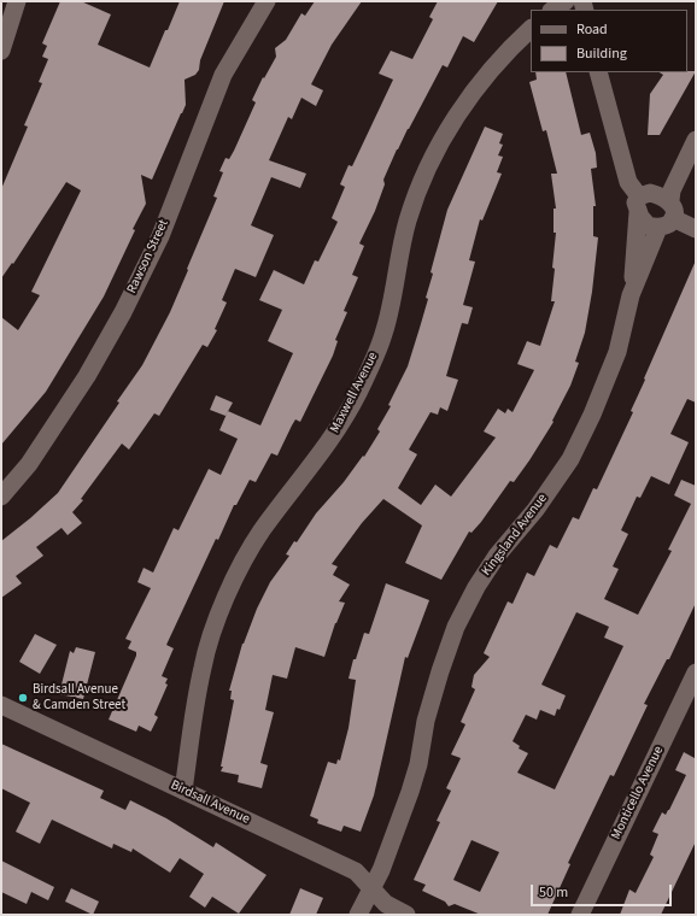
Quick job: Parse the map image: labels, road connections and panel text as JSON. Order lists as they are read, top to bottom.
{
  "streets": {
    "street": [
      "Rawson Street",
      "Maxwell Avenue",
      "Kingsland Avenue",
      "Monticello Avenue",
      "Birdsall Avenue"
    ]
  },
  "crossings": [
    ["Maxwell Avenue", "Birdsall Avenue"],
    ["Kingsland Avenue", "Birdsall Avenue"]
  ],
  "places": ["Birdsall Avenue & Camden Street"],
  "legend": ["Road", "Building"],
  "scale_bar": "50 m"
}
